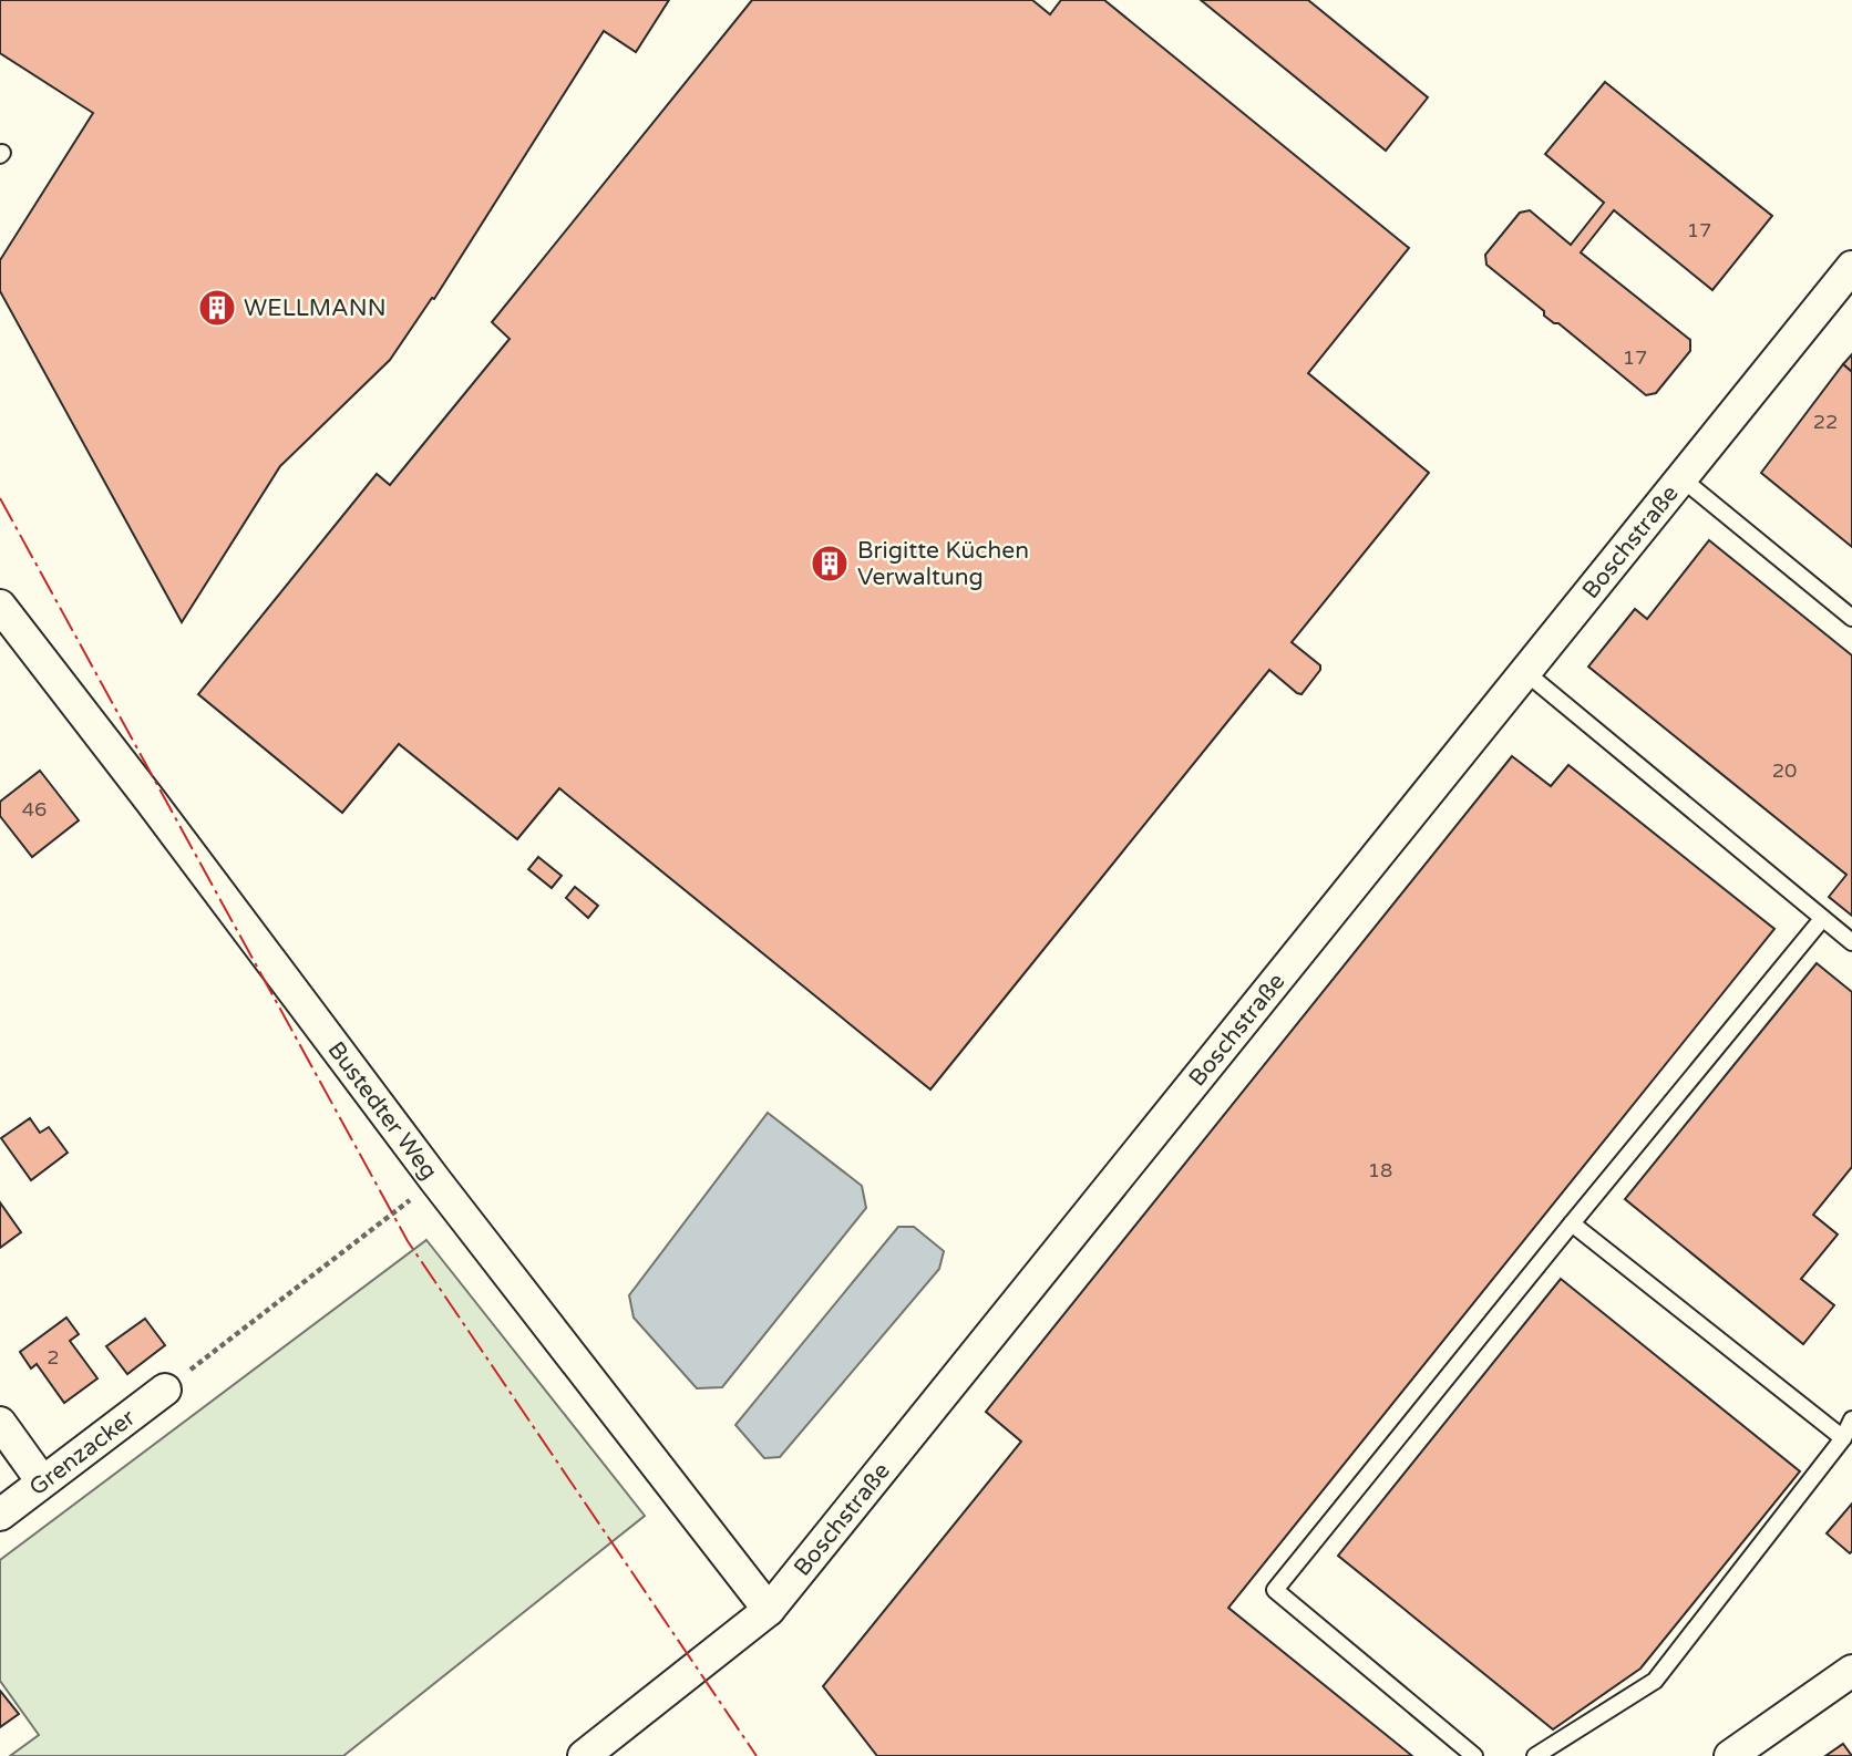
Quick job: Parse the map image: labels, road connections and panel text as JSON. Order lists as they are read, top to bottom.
{
  "streets": {
    "street": ["Boschstraße", "Bustedter Weg", "Grenzacker"]
  },
  "crossings": [
    ["Boschstraße", "Bustedter Weg"]
  ],
  "places": {
    "building": ["WELLMANN", "Brigitte Küchen Verwaltung"]
  },
  "house_numbers": [
    "17",
    "17",
    "22",
    "20",
    "46",
    "18",
    "2"
  ]
}
